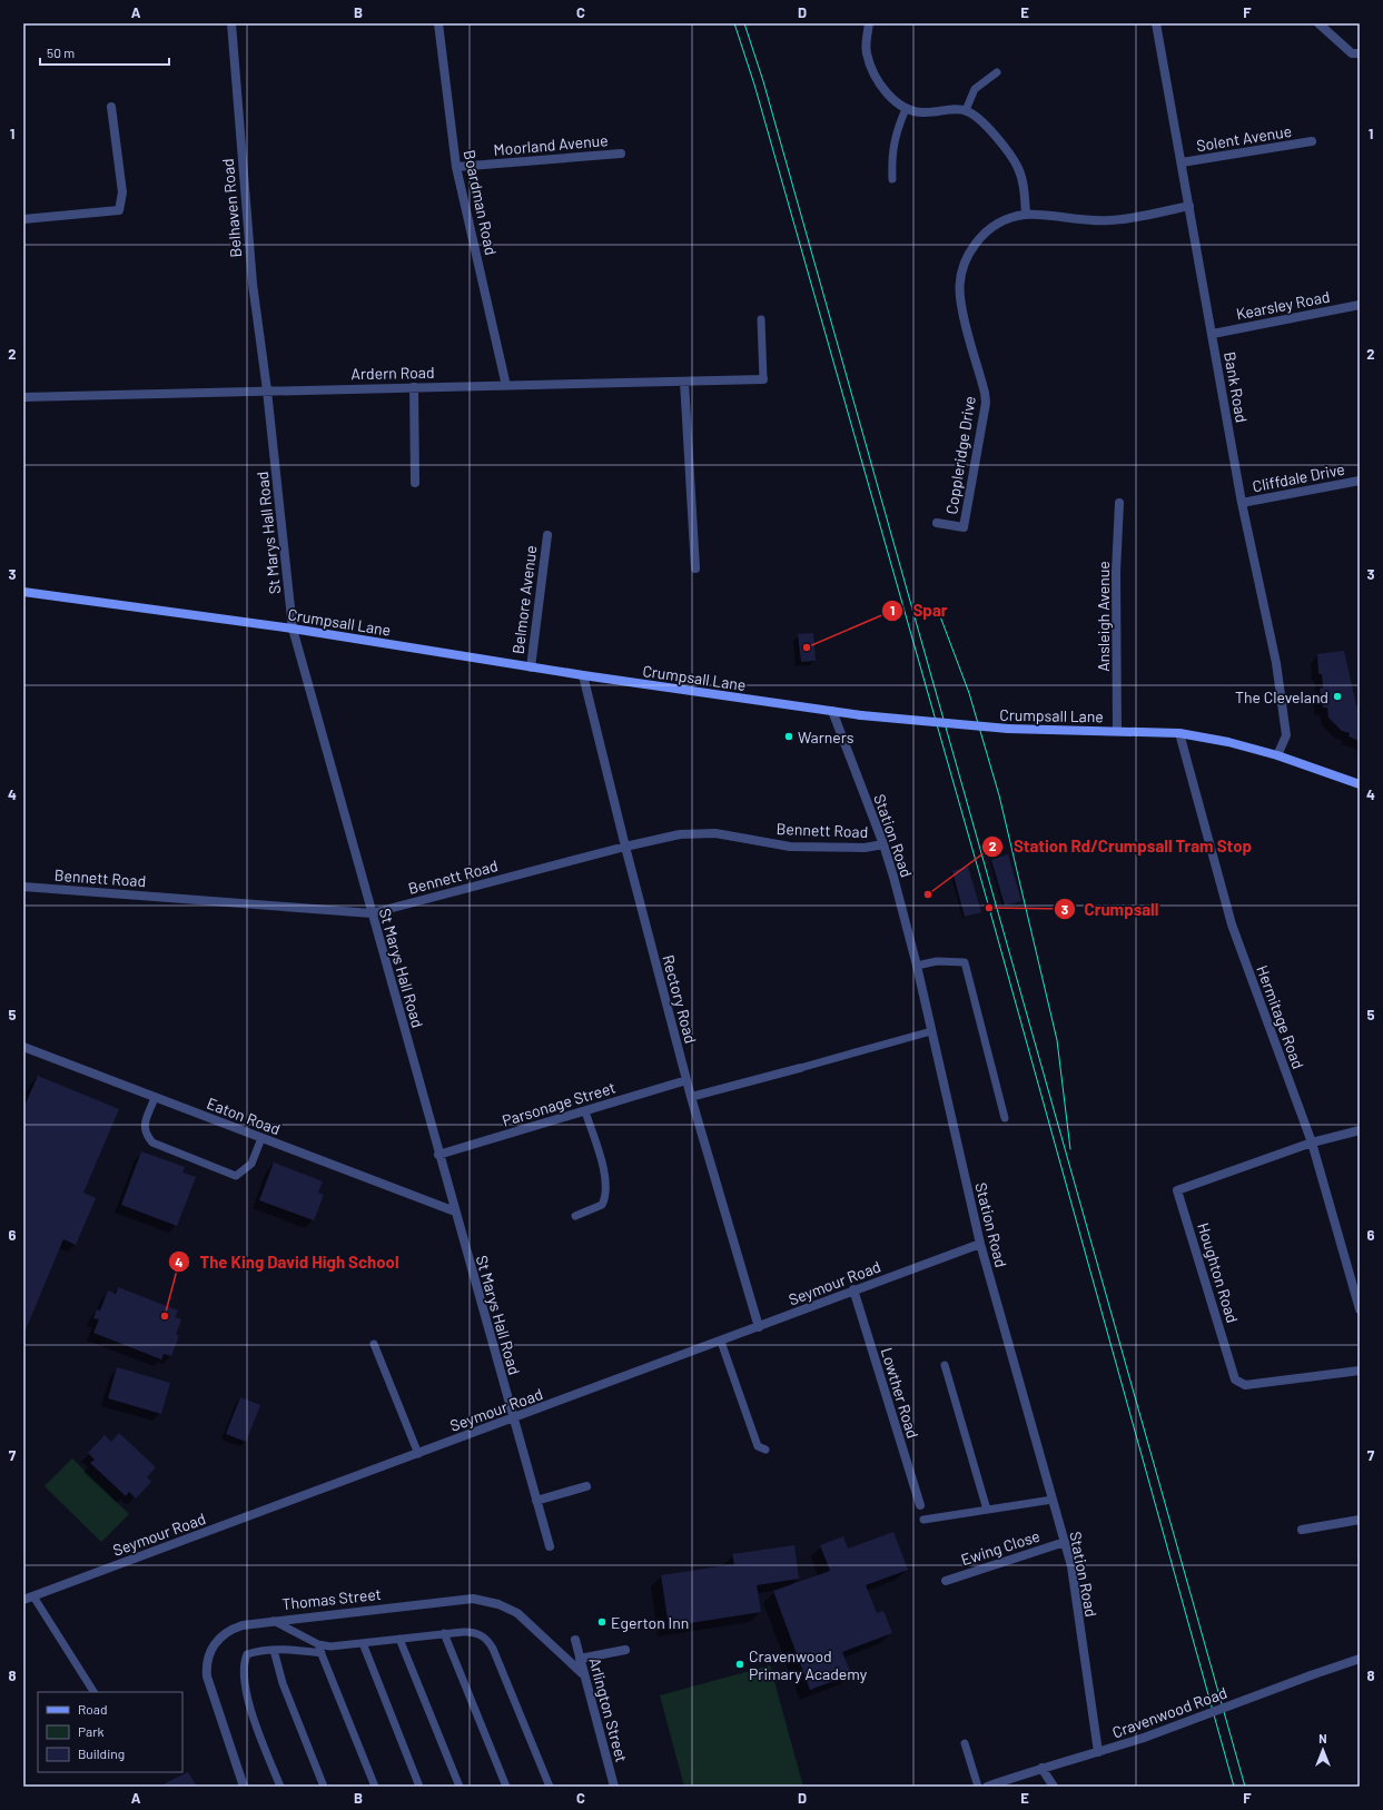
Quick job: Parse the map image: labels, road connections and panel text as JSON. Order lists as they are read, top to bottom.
{
  "streets": {
    "street": [
      "Solent Avenue",
      "Moorland Avenue",
      "Boardman Road",
      "Belhaven Road",
      "Kearsley Road",
      "Ardern Road",
      "Bank Road",
      "Coppleridge Drive",
      "Cliffdale Drive",
      "St Marys Hall Road",
      "Belmore Avenue",
      "Ansleigh Avenue",
      "Crumpsall Lane",
      "Bennett Road",
      "Station Road",
      "Rectory Road",
      "Hermitage Road",
      "Parsonage Street",
      "Eaton Road",
      "Houghton Road",
      "Seymour Road",
      "Lowther Road",
      "Ewing Close",
      "Thomas Street",
      "Arlington Street",
      "Cravenwood Road"
    ]
  },
  "crossings": [
    ["Solent Avenue", "Bank Road"],
    ["Moorland Avenue", "Boardman Road"],
    ["Boardman Road", "Ardern Road"],
    ["Belhaven Road", "Ardern Road"],
    ["Belhaven Road", "St Marys Hall Road"],
    ["Kearsley Road", "Bank Road"],
    ["Ardern Road", "St Marys Hall Road"],
    ["Bank Road", "Coppleridge Drive"],
    ["Bank Road", "Cliffdale Drive"],
    ["Bank Road", "Crumpsall Lane"],
    ["St Marys Hall Road", "Crumpsall Lane"],
    ["St Marys Hall Road", "Bennett Road"],
    ["St Marys Hall Road", "Parsonage Street"],
    ["St Marys Hall Road", "Eaton Road"],
    ["St Marys Hall Road", "Seymour Road"],
    ["Belmore Avenue", "Crumpsall Lane"],
    ["Ansleigh Avenue", "Crumpsall Lane"],
    ["Crumpsall Lane", "Station Road"],
    ["Crumpsall Lane", "Rectory Road"],
    ["Crumpsall Lane", "Hermitage Road"],
    ["Bennett Road", "Station Road"],
    ["Bennett Road", "Rectory Road"],
    ["Station Road", "Seymour Road"],
    ["Station Road", "Ewing Close"],
    ["Station Road", "Cravenwood Road"],
    ["Rectory Road", "Parsonage Street"],
    ["Rectory Road", "Seymour Road"],
    ["Hermitage Road", "Houghton Road"],
    ["Seymour Road", "Lowther Road"],
    ["Thomas Street", "Arlington Street"]
  ],
  "places": [
    "Spar",
    "The Cleveland",
    "Warners",
    "Station Rd/Crumpsall Tram Stop",
    "Crumpsall",
    "The King David High School",
    "Egerton Inn",
    "Cravenwood Primary Academy"
  ],
  "legend": ["Road", "Park", "Building"],
  "scale_bar": "50 m",
  "north": "top",
  "grid": {
    "columns": [
      "A",
      "B",
      "C",
      "D",
      "E",
      "F"
    ],
    "rows": [
      "1",
      "2",
      "3",
      "4",
      "5",
      "6",
      "7",
      "8"
    ]
  }
}
